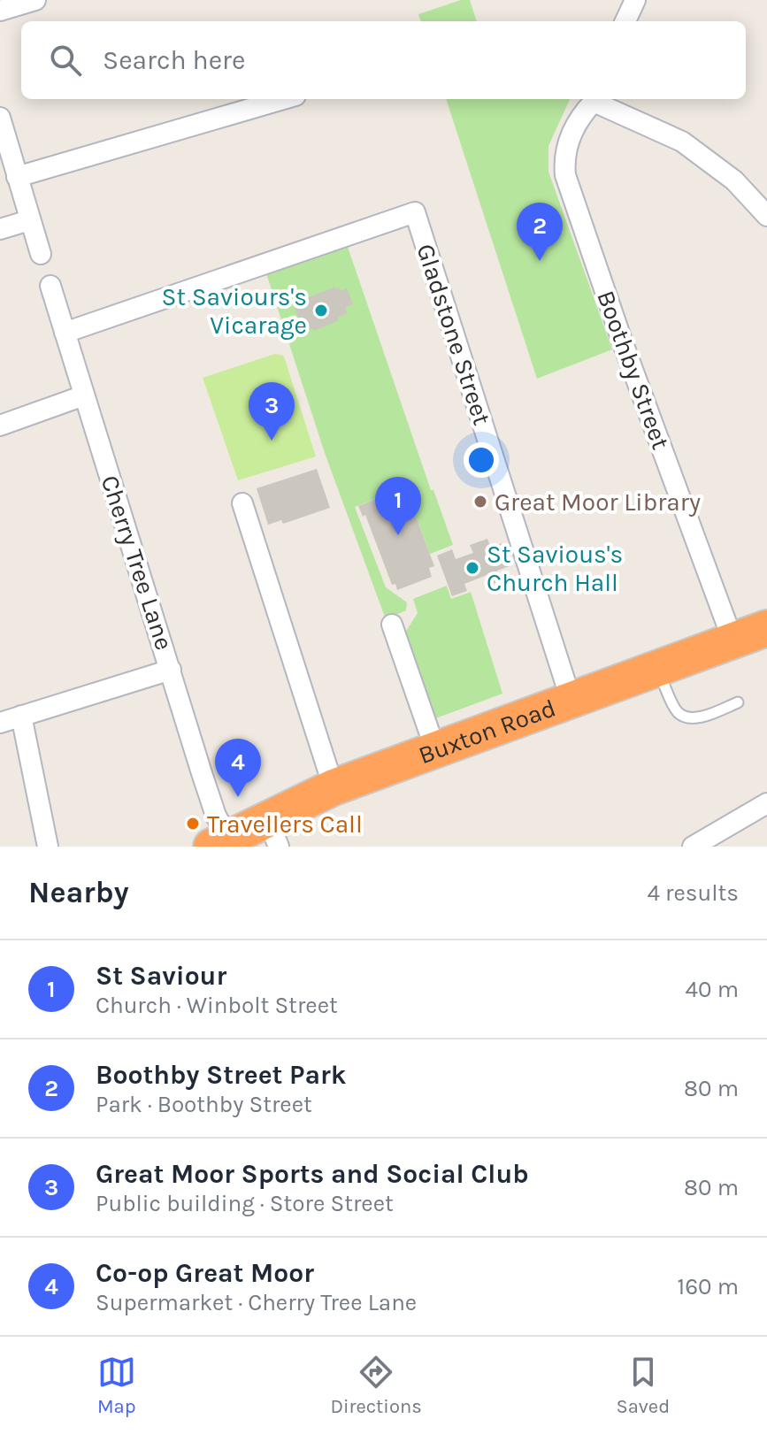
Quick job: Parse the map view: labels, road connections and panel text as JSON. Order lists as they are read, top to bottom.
{
  "streets": {
    "highway": ["Buxton Road"],
    "street": ["Gladstone Street", "Boothby Street", "Cherry Tree Lane"]
  },
  "crossings": [
    ["Gladstone Street", "Cherry Tree Lane"],
    ["Gladstone Street", "Buxton Road"],
    ["Boothby Street", "Buxton Road"],
    ["Cherry Tree Lane", "Buxton Road"]
  ],
  "places": [
    "St Saviours's Vicarage",
    "Great Moor Library",
    "St Savious's Church Hall",
    "Travellers Call"
  ],
  "page": {
    "search": "Search here",
    "pins": [
      "2",
      "3",
      "1",
      "4"
    ],
    "heading": ["Nearby", "4 results"],
    "list": [
      {
        "mark": "1",
        "name": "St Saviour",
        "note": "Church · Winbolt Street",
        "value": "40 m"
      },
      {
        "mark": "2",
        "name": "Boothby Street Park",
        "note": "Park · Boothby Street",
        "value": "80 m"
      },
      {
        "mark": "3",
        "name": "Great Moor Sports and Social Club",
        "note": "Public building · Store Street",
        "value": "80 m"
      },
      {
        "mark": "4",
        "name": "Co-op Great Moor",
        "note": "Supermarket · Cherry Tree Lane",
        "value": "160 m"
      }
    ],
    "nav": ["Map", "Directions", "Saved"]
  }
}
